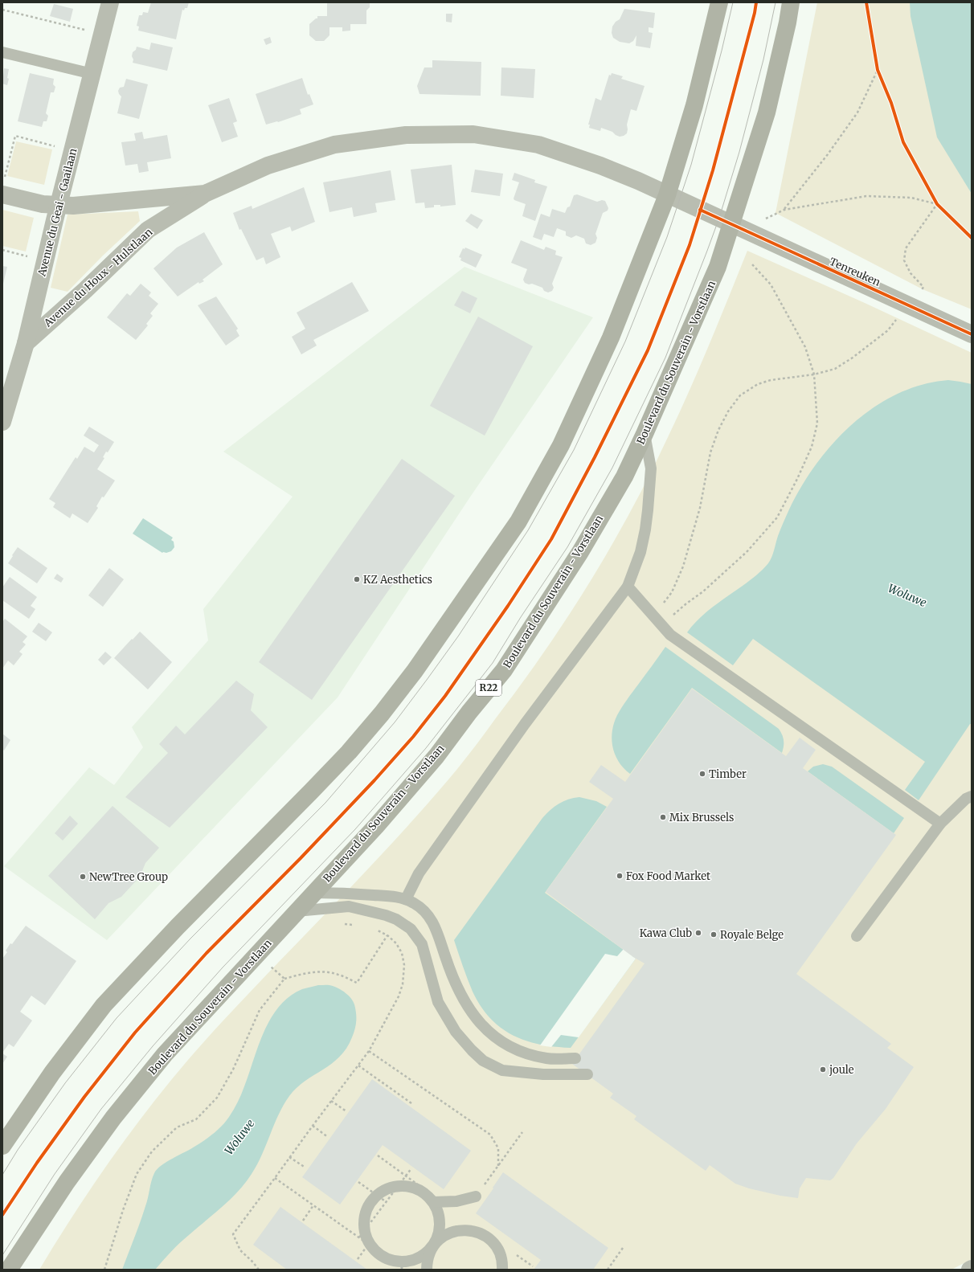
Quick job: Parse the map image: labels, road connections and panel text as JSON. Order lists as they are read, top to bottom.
{
  "streets": {
    "main road": ["Boulevard du Souverain - Vorstlaan", "R22"],
    "street": ["Avenue du Geai - Gaailaan", "Tenreuken", "Avenue du Houx - Hulstlaan"]
  },
  "crossings": [
    ["Avenue du Geai - Gaailaan", "Avenue du Houx - Hulstlaan"],
    ["Tenreuken", "Avenue du Houx - Hulstlaan"],
    ["Tenreuken", "Boulevard du Souverain - Vorstlaan"]
  ],
  "water": ["Woluwe"],
  "places": [
    "KZ Aesthetics",
    "Timber",
    "Mix Brussels",
    "Fox Food Market",
    "NewTree Group",
    "Kawa Club",
    "Royale Belge",
    "joule"
  ]
}
